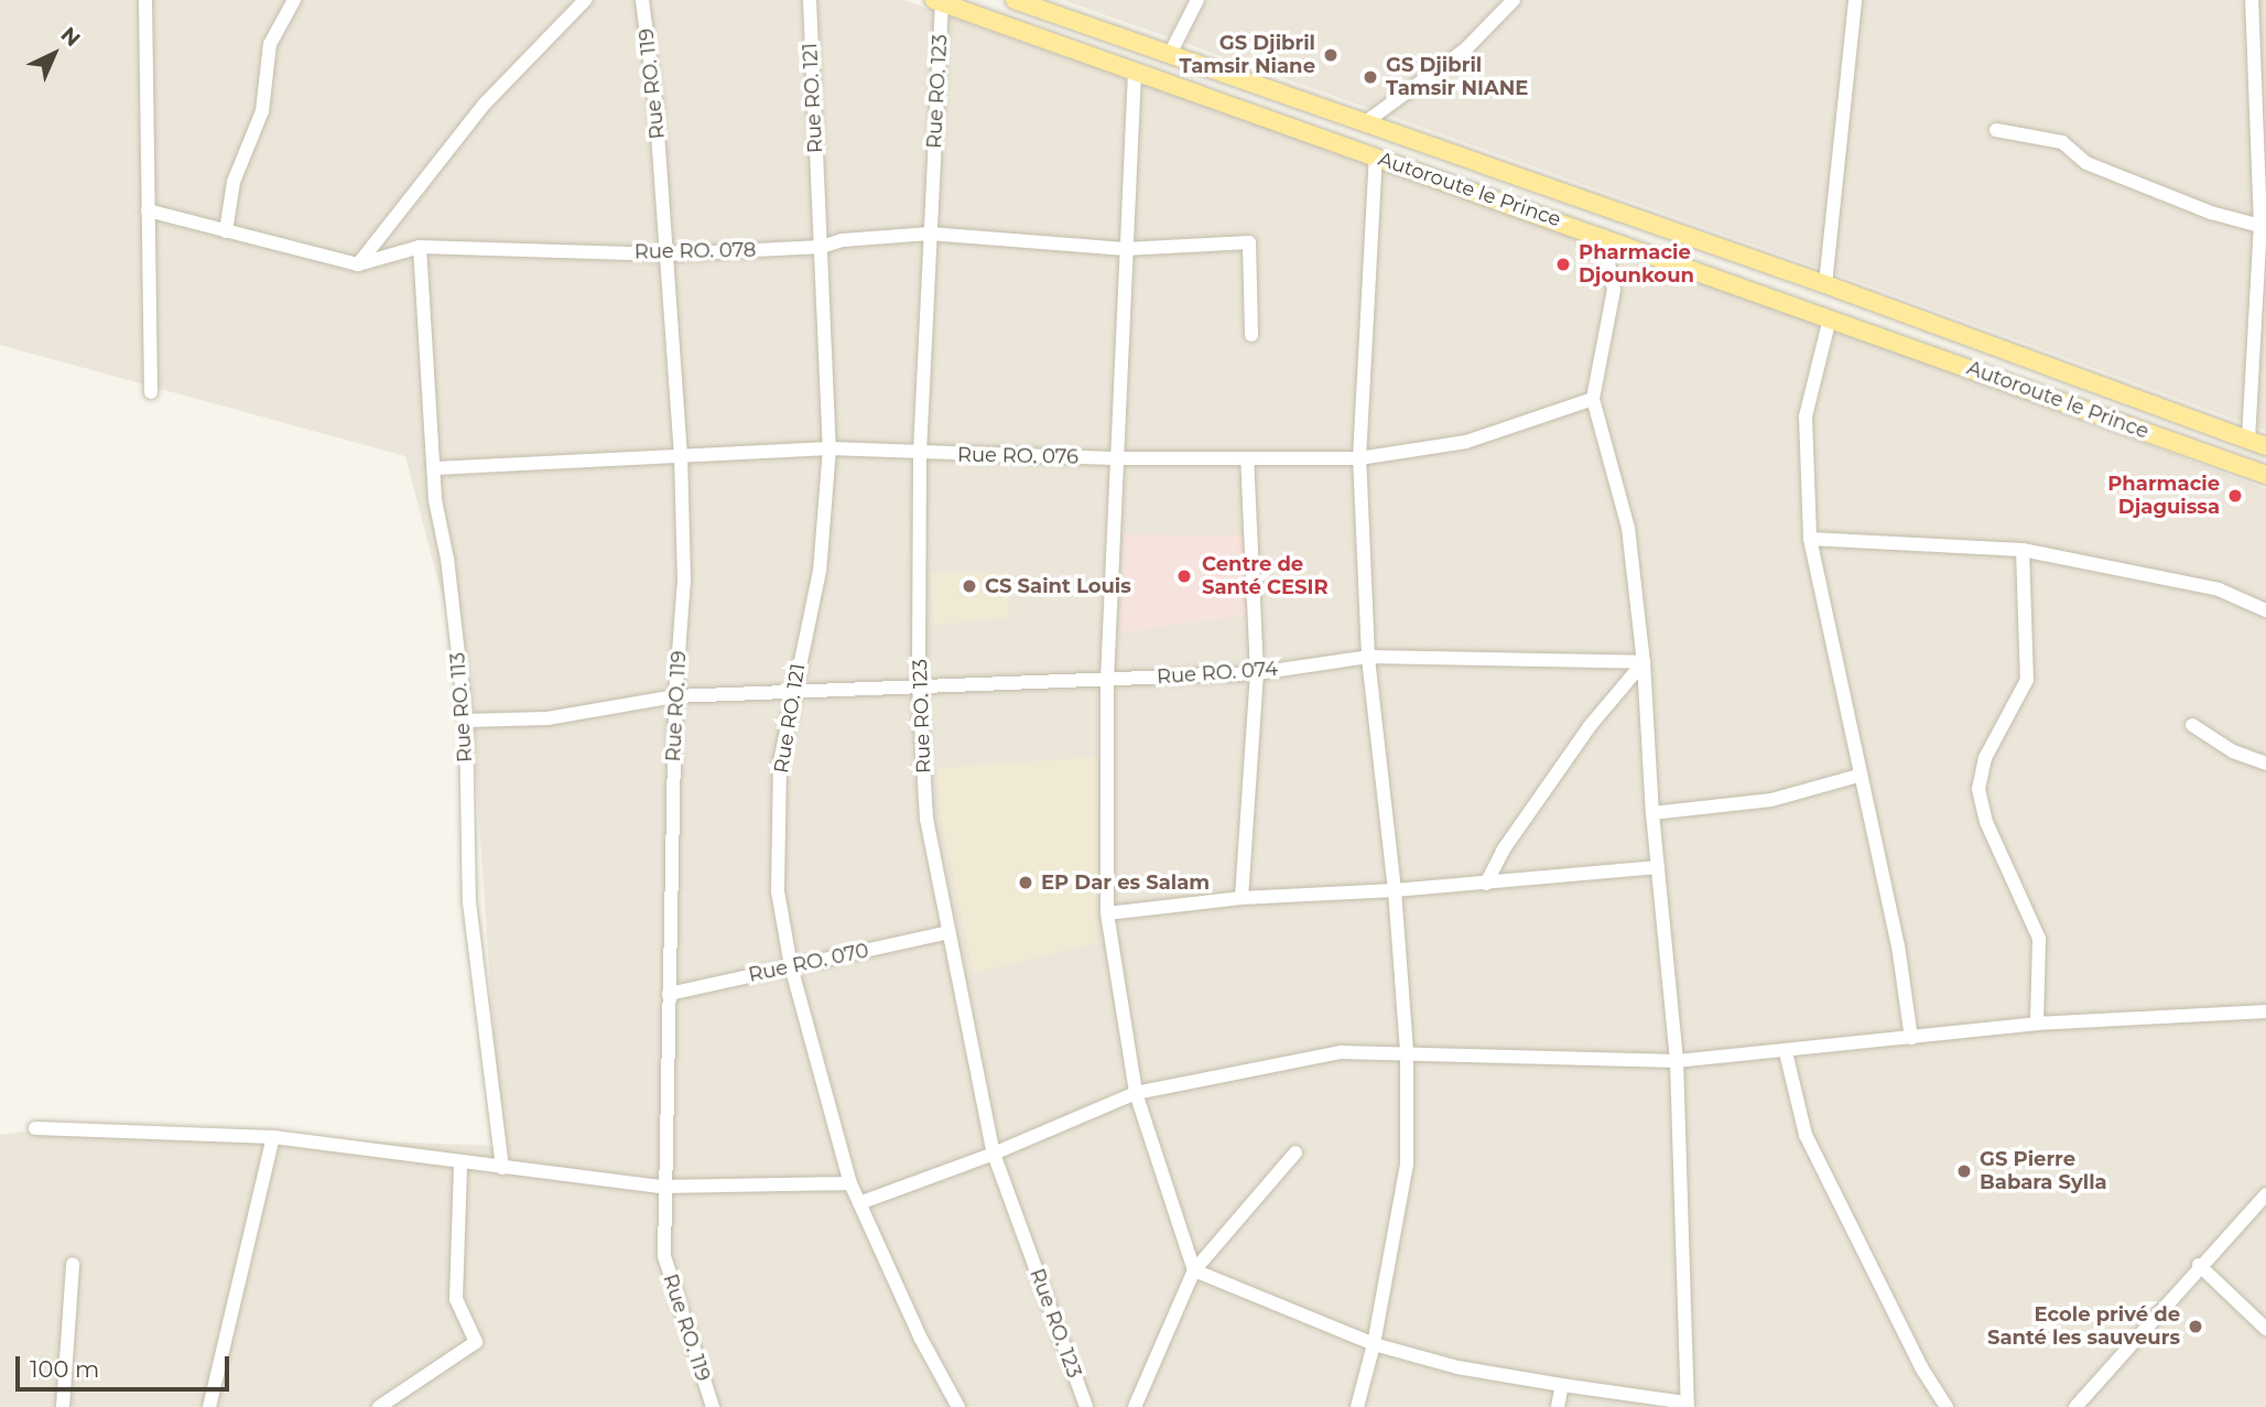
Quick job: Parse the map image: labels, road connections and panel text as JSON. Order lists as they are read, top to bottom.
{
  "streets": {
    "main road": ["Autoroute le Prince"],
    "street": [
      "Rue RO. 119",
      "Rue RO. 123",
      "Rue RO. 121",
      "Rue RO. 078",
      "Rue RO. 076",
      "Rue RO. 074",
      "Rue RO. 113",
      "Rue RO. 070"
    ]
  },
  "crossings": [
    ["Rue RO. 119", "Rue RO. 078"],
    ["Rue RO. 119", "Rue RO. 076"],
    ["Rue RO. 119", "Rue RO. 074"],
    ["Rue RO. 119", "Rue RO. 070"],
    ["Rue RO. 123", "Autoroute le Prince"],
    ["Rue RO. 123", "Rue RO. 078"],
    ["Rue RO. 123", "Rue RO. 076"],
    ["Rue RO. 123", "Rue RO. 074"],
    ["Rue RO. 123", "Rue RO. 070"],
    ["Rue RO. 121", "Rue RO. 078"],
    ["Rue RO. 121", "Rue RO. 076"],
    ["Rue RO. 121", "Rue RO. 074"],
    ["Rue RO. 121", "Rue RO. 070"],
    ["Rue RO. 078", "Rue RO. 113"],
    ["Rue RO. 076", "Rue RO. 113"],
    ["Rue RO. 074", "Rue RO. 113"]
  ],
  "places": [
    "GS Djibril Tamsir Niane",
    "GS Djibril Tamsir NIANE",
    "Pharmacie Djounkoun",
    "Pharmacie Djaguissa",
    "Centre de Santé CESIR",
    "CS Saint Louis",
    "EP Dar es Salam",
    "GS Pierre Babara Sylla",
    "Ecole privé de Santé les sauveurs"
  ],
  "scale_bar": "100 m",
  "north": "top right"
}
